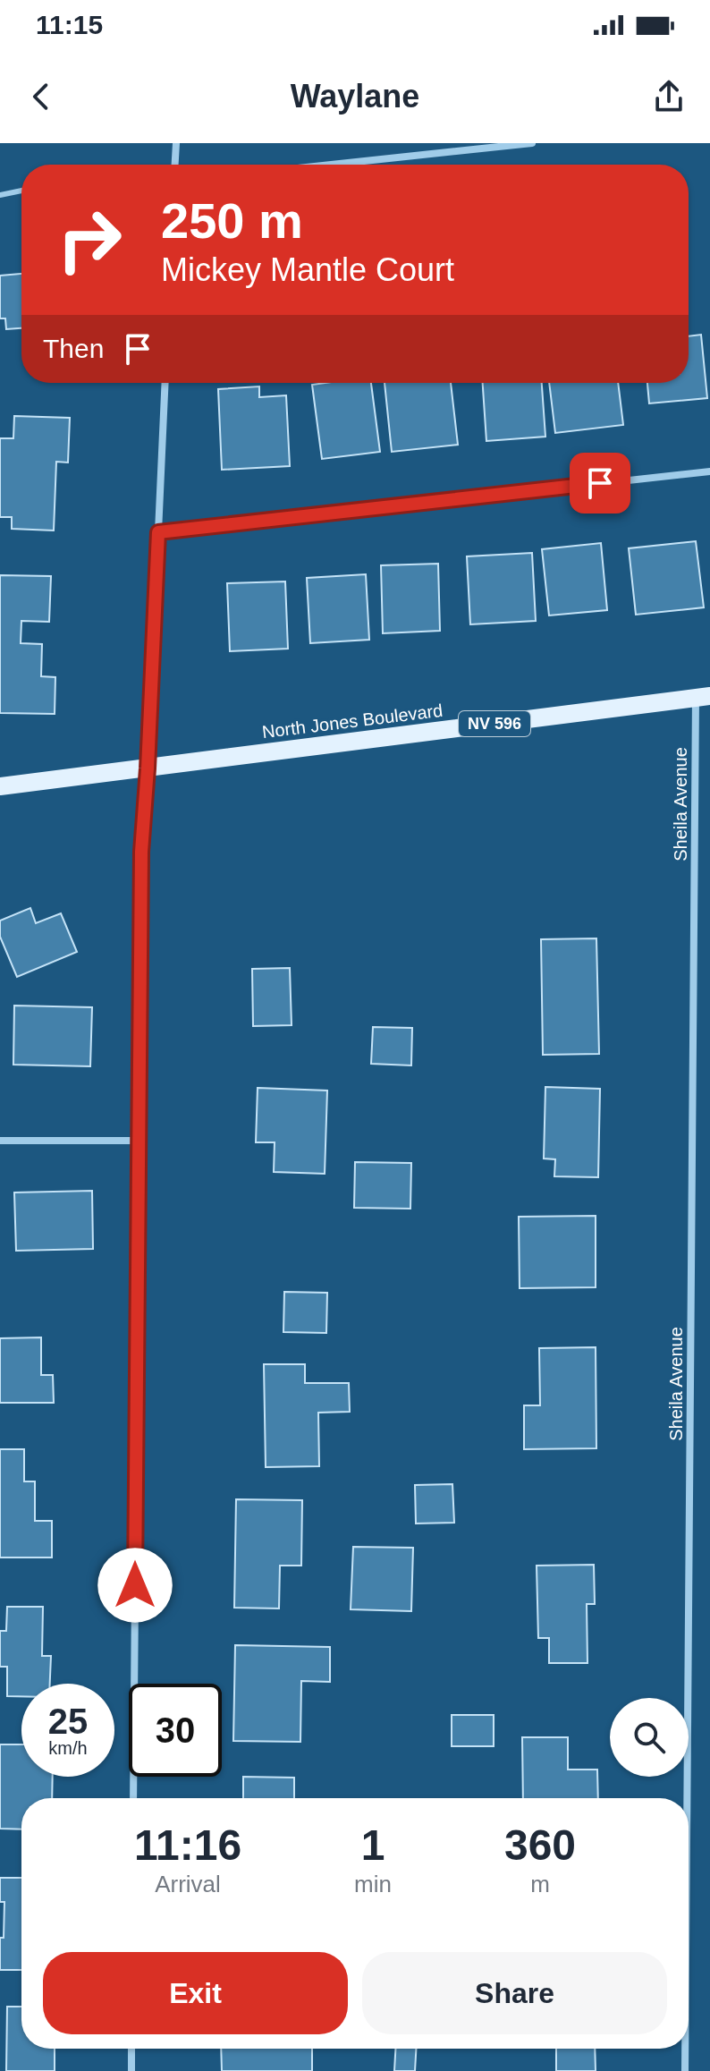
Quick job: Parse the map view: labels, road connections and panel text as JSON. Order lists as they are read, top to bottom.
{
  "streets": {
    "main road": ["North Jones Boulevard", "NV 596"],
    "street": ["Sheila Avenue"]
  },
  "crossings": [
    ["North Jones Boulevard", "Sheila Avenue"]
  ],
  "page": {
    "status": "11:15",
    "header": "Waylane",
    "turn": ["250 m", "Mickey Mantle Court"],
    "then": "Then",
    "speed": "25 km/h",
    "limit": "30",
    "eta": [
      "11:16",
      "Arrival",
      "1",
      "min",
      "360",
      "m"
    ],
    "buttons": ["Exit", "Share"]
  }
}
